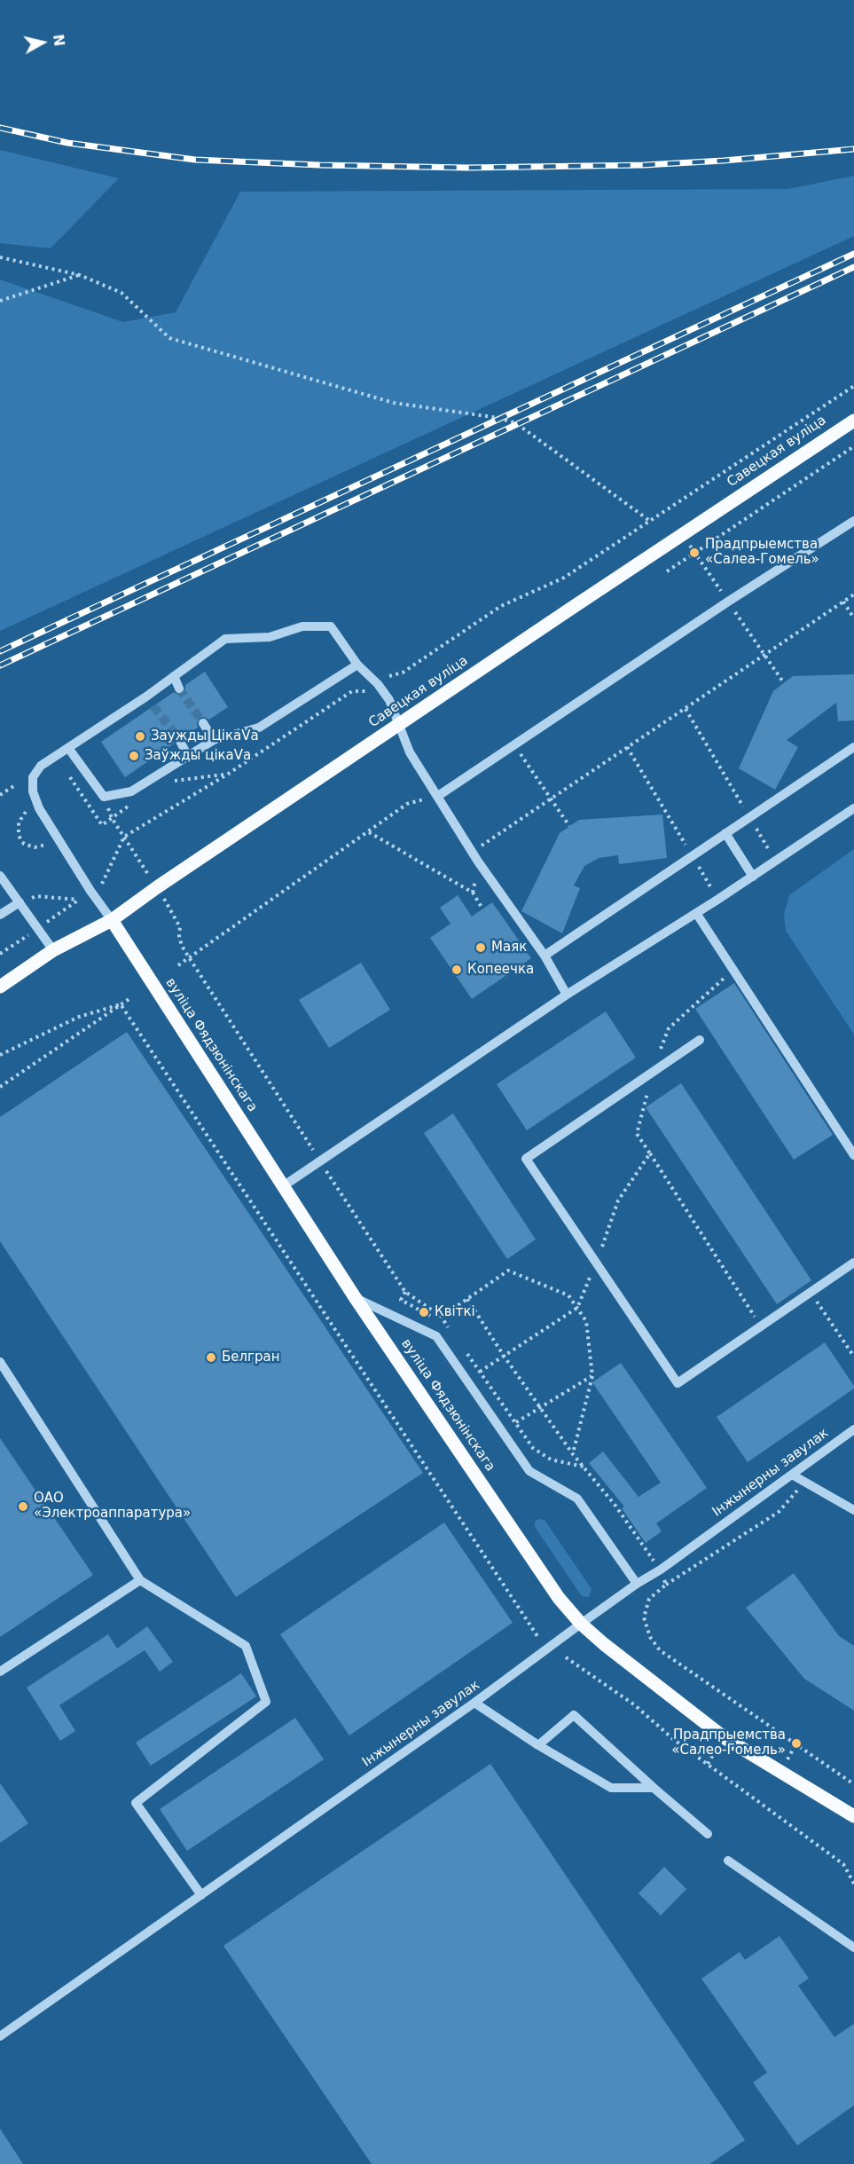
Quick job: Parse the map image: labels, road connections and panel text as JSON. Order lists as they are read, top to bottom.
{
  "streets": {
    "main road": ["Савецкая вуліца", "вуліца Фядзюнінскага"],
    "street": ["Інжынерны завулак"]
  },
  "crossings": [
    ["Савецкая вуліца", "вуліца Фядзюнінскага"],
    ["вуліца Фядзюнінскага", "Інжынерны завулак"]
  ],
  "places": [
    "Прадпрыемства «Салеа-Гомель»",
    "Заужды ЦікаVа",
    "Заўжды цікаVа",
    "Маяк",
    "Копеечка",
    "Квіткі",
    "Белгран",
    "ОАО «Электроаппаратура»",
    "Прадпрыемства «Салео-Гомель»"
  ],
  "north": "right"
}
